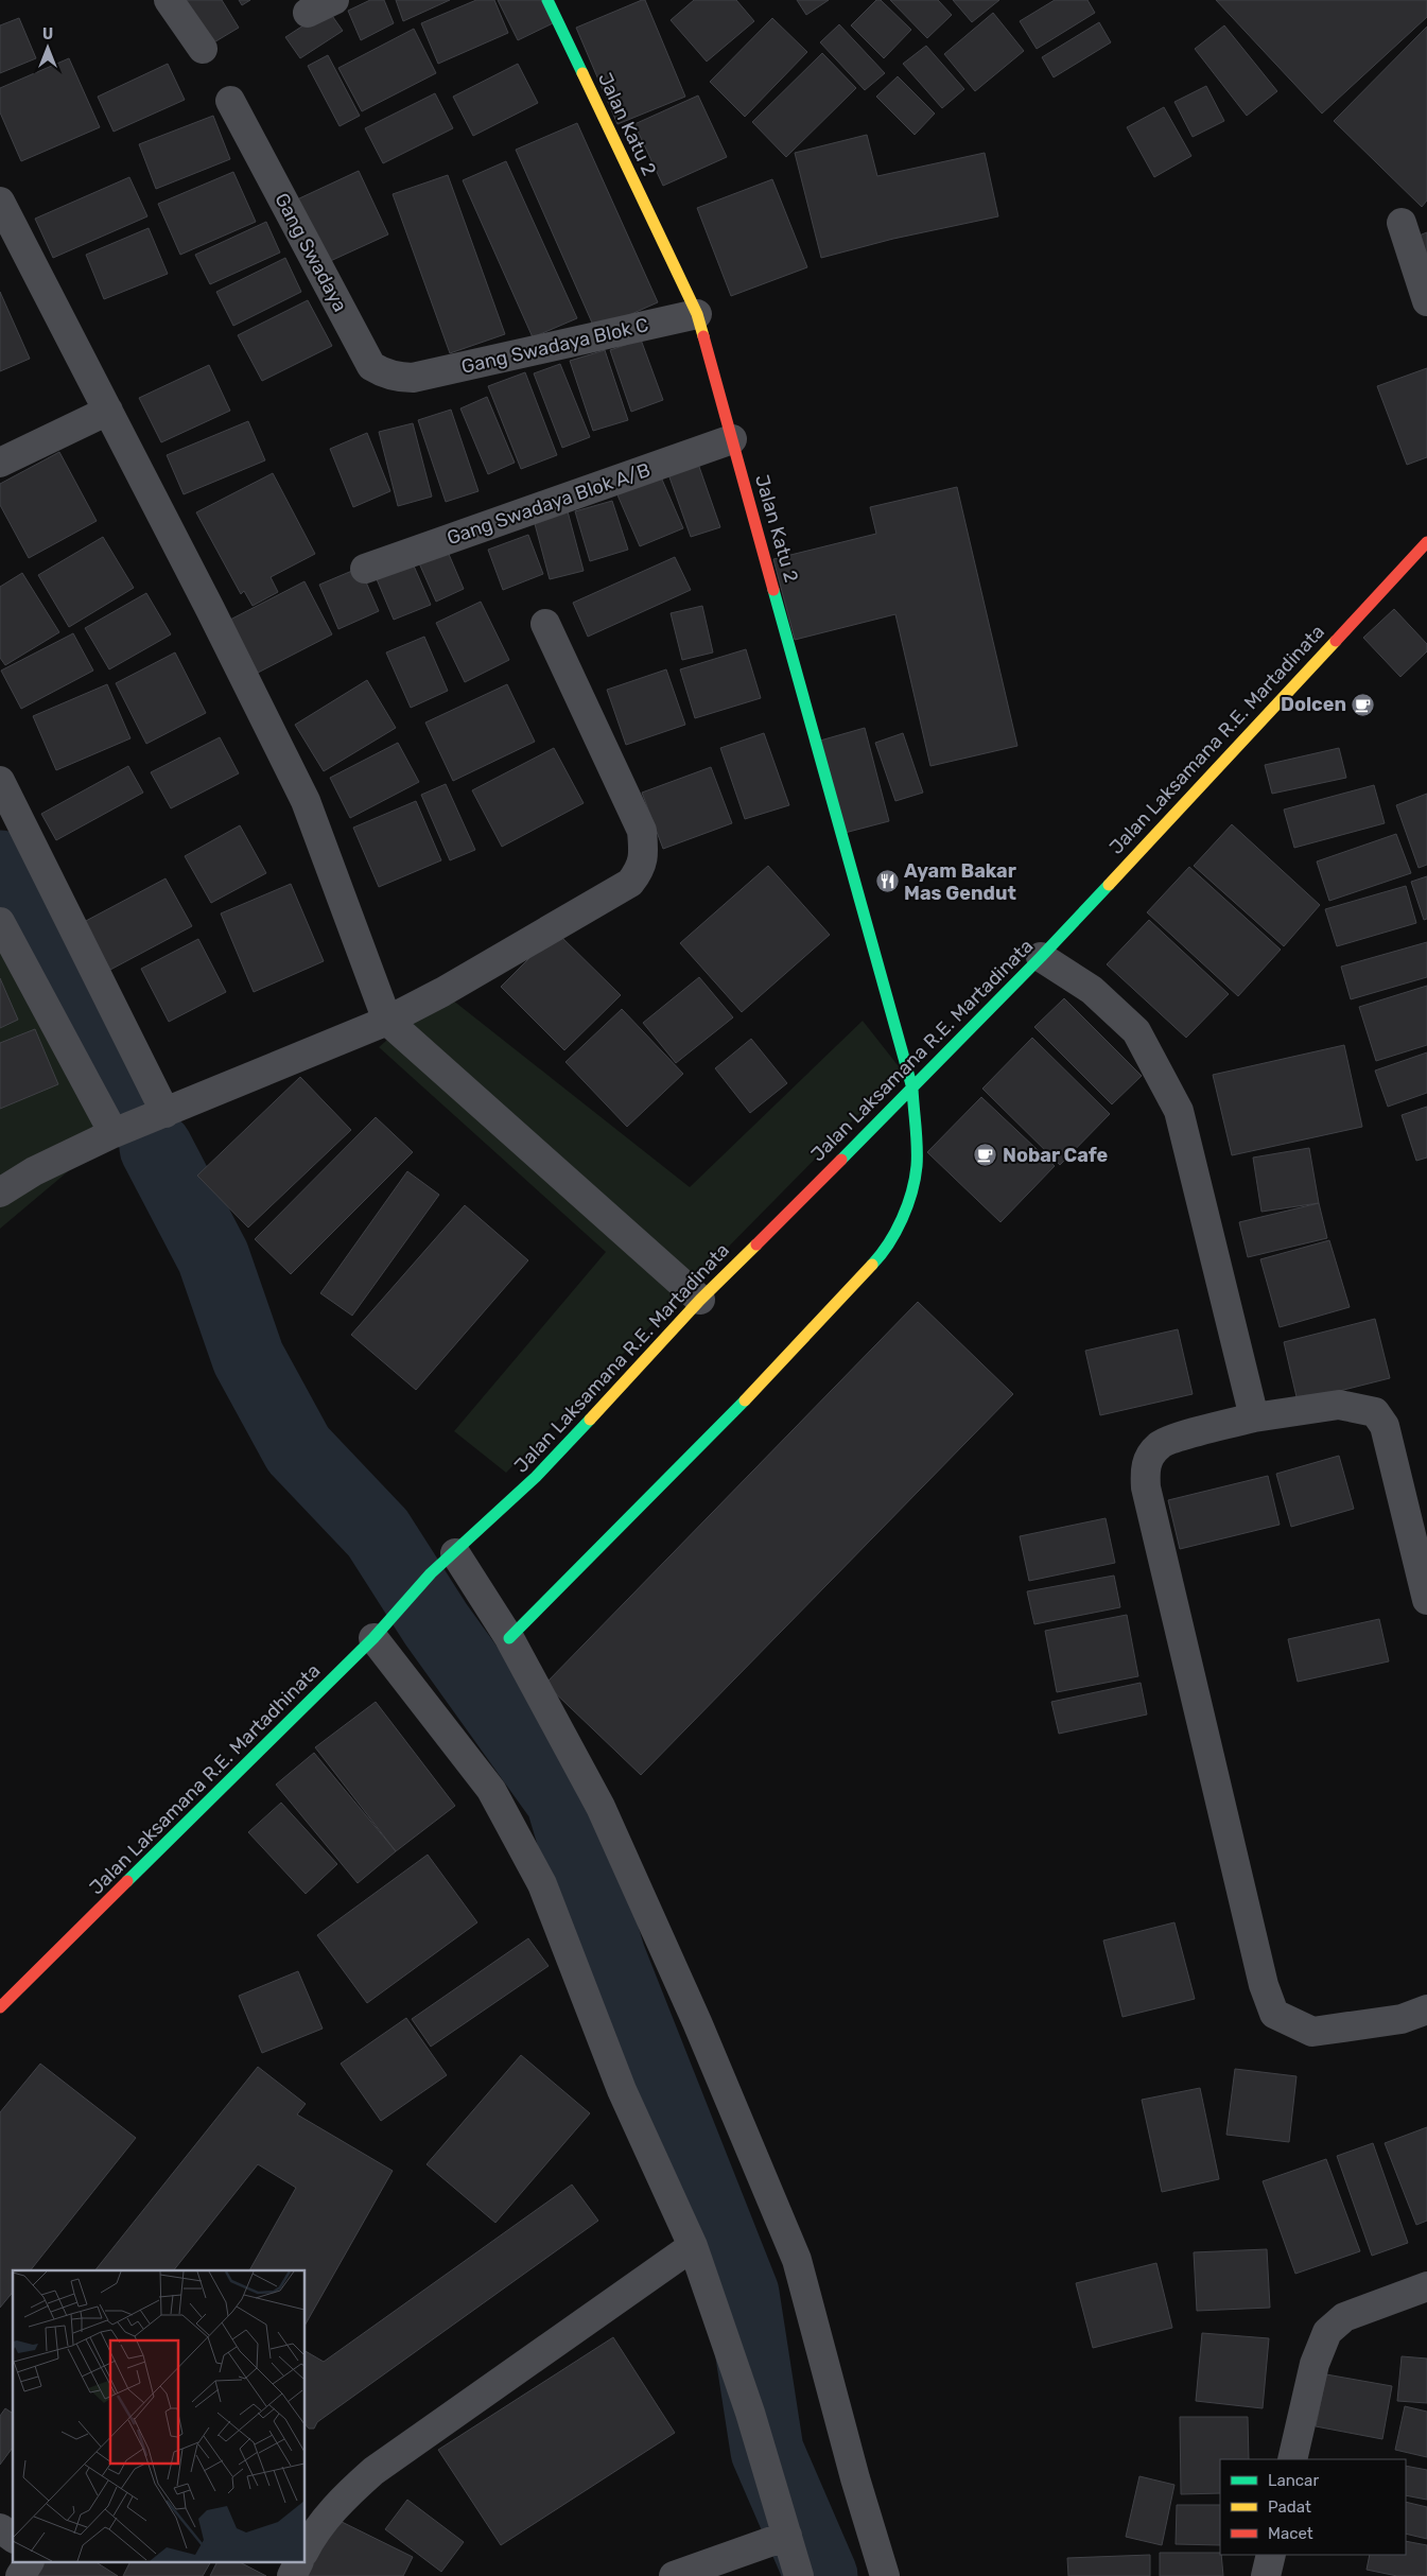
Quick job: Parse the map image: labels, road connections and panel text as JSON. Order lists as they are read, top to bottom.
{
  "streets": {
    "main road": ["Jalan Katu 2", "Jalan Laksamana R.E. Martadinata", "Jalan Laksamana R.E. Martadhinata"],
    "street": ["Gang Swadaya", "Gang Swadaya Blok C", "Gang Swadaya Blok A/B"]
  },
  "crossings": [
    ["Jalan Katu 2", "Gang Swadaya Blok C"],
    ["Jalan Katu 2", "Gang Swadaya Blok A/B"],
    ["Jalan Katu 2", "Jalan Laksamana R.E. Martadinata"],
    ["Gang Swadaya", "Gang Swadaya Blok C"],
    ["Jalan Laksamana R.E. Martadinata", "Jalan Laksamana R.E. Martadhinata"]
  ],
  "places": {
    "cafe": ["Dolcen", "Nobar Cafe"],
    "restaurant": ["Ayam Bakar Mas Gendut"]
  },
  "legend": ["Lancar", "Padat", "Macet"],
  "north": "top"
}
